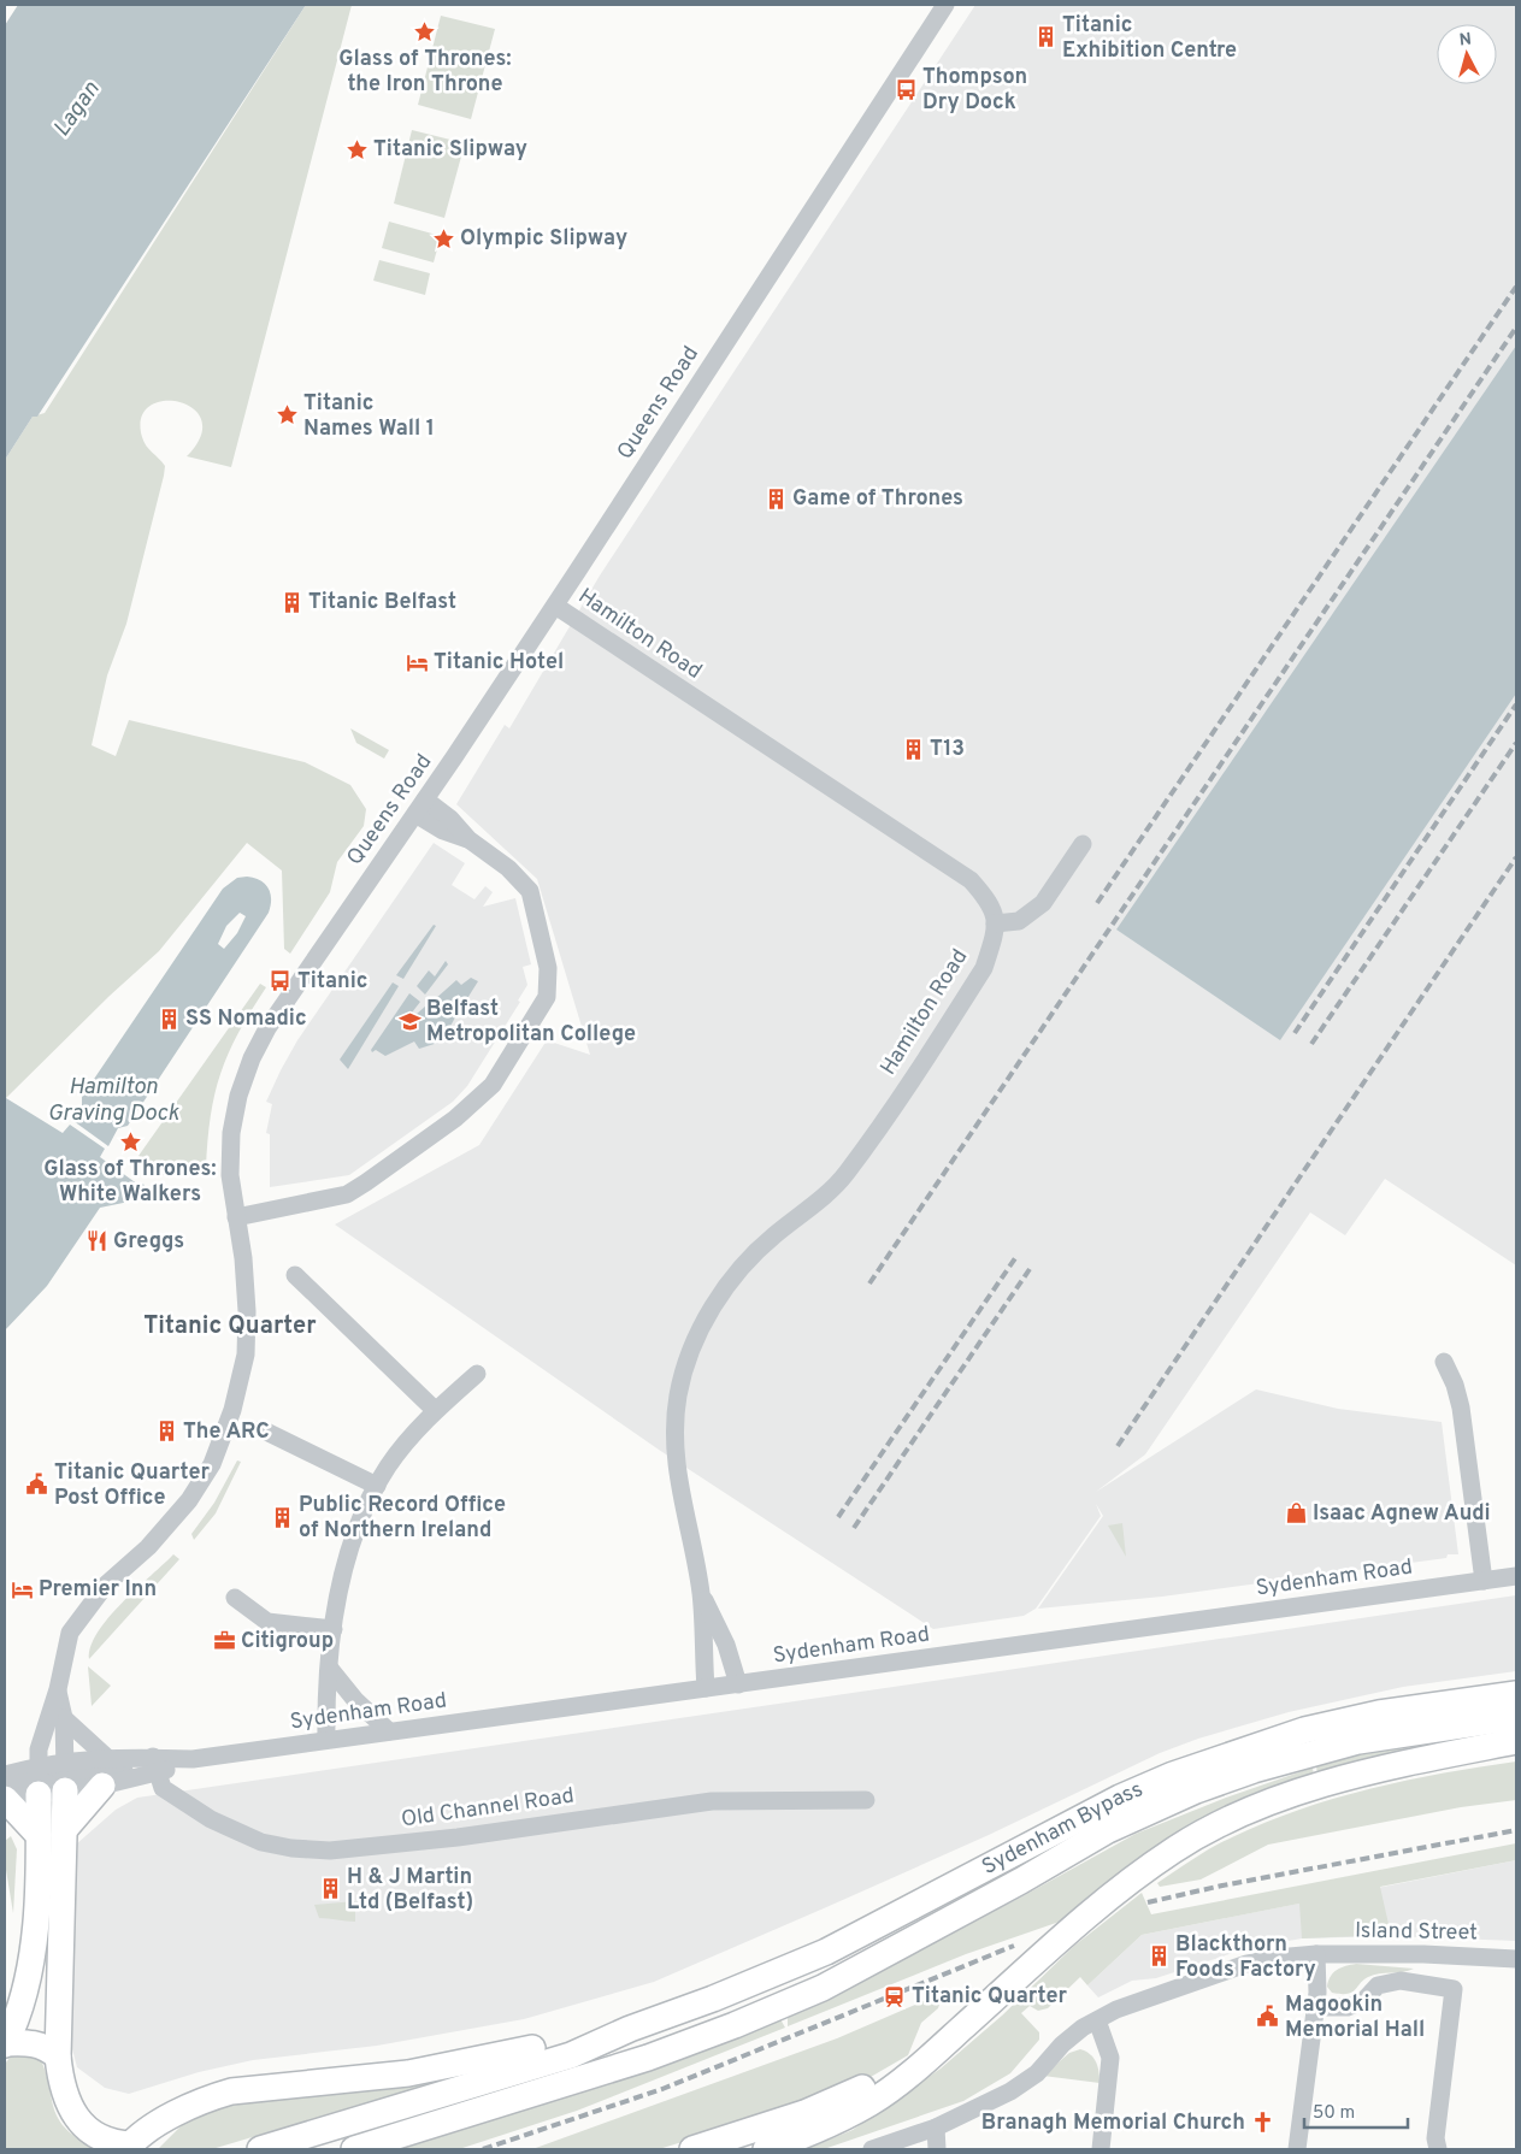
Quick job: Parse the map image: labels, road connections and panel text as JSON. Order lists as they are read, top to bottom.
{
  "streets": {
    "highway": ["Sydenham Bypass"],
    "street": [
      "Queens Road",
      "Hamilton Road",
      "Sydenham Road",
      "Old Channel Road",
      "Island Street"
    ]
  },
  "crossings": [
    ["Queens Road", "Hamilton Road"],
    ["Queens Road", "Sydenham Road"],
    ["Hamilton Road", "Sydenham Road"],
    ["Sydenham Road", "Old Channel Road"]
  ],
  "districts": ["Titanic Quarter"],
  "water": ["Lagan", "Hamilton Graving Dock"],
  "places": {
    "place": [
      "Glass of Thrones: the Iron Throne",
      "Titanic Slipway",
      "Olympic Slipway",
      "Titanic Names Wall 1",
      "Glass of Thrones: White Walkers"
    ],
    "building": [
      "Titanic Exhibition Centre",
      "Game of Thrones",
      "Titanic Belfast",
      "T13",
      "SS Nomadic",
      "The ARC",
      "Public Record Office of Northern Ireland",
      "H & J Martin Ltd (Belfast)",
      "Blackthorn Foods Factory"
    ],
    "bus stop": ["Thompson Dry Dock", "Titanic"],
    "hotel": ["Titanic Hotel", "Premier Inn"],
    "school or university": ["Belfast Metropolitan College"],
    "restaurant": ["Greggs"],
    "public building": ["Titanic Quarter Post Office", "Magookin Memorial Hall"],
    "shop": ["Isaac Agnew Audi"],
    "office": ["Citigroup"],
    "station": ["Titanic Quarter"],
    "church": ["Branagh Memorial Church"]
  },
  "scale_bar": "50 m",
  "north": "top"
}
